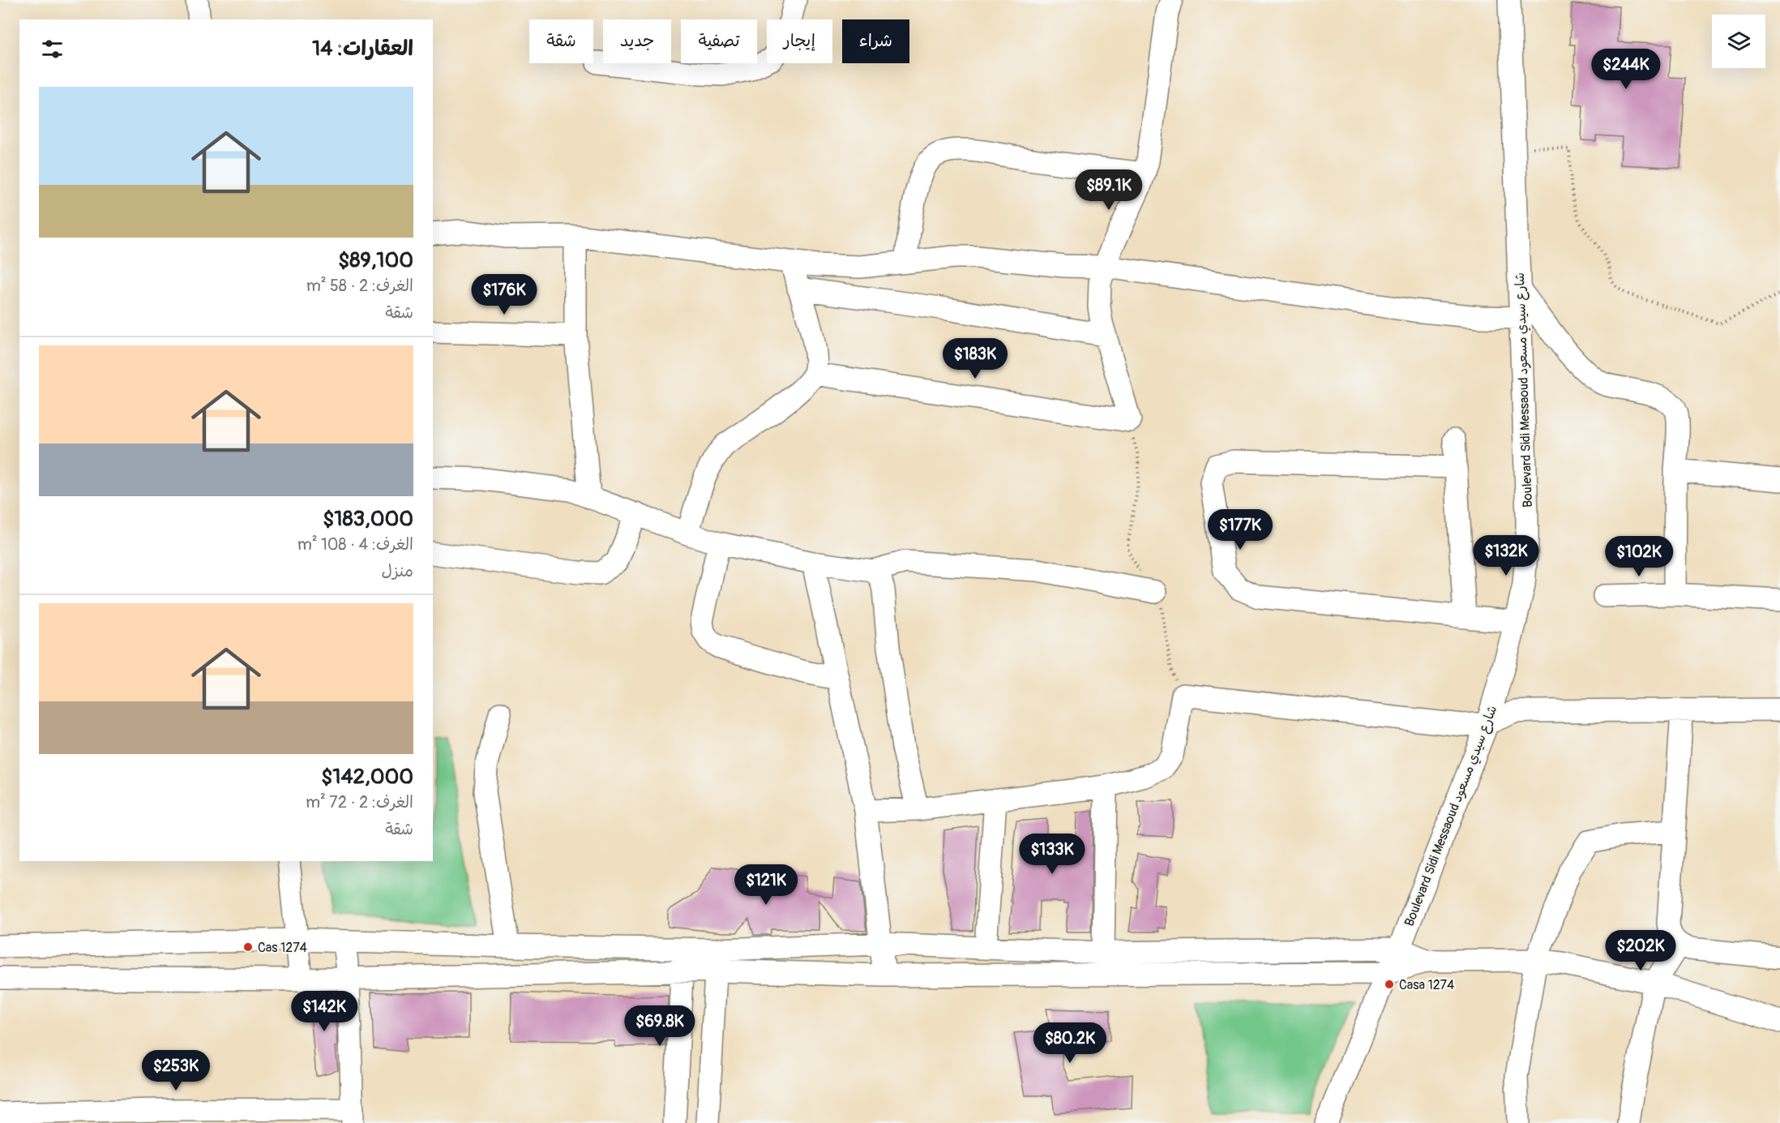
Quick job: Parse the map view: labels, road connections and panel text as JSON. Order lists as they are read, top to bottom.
{
  "streets": {
    "street": ["Boulevard Sidi Messaoud شارع سيدي مسعود"]
  },
  "places": ["Cas 1274", "Casa 1274"],
  "page": {
    "chip": [
      "شراء",
      "إيجار",
      "تصفية",
      "جديد",
      "شقة"
    ],
    "heading": "العقارات: 14",
    "price": [
      "$244K",
      "$89.1K",
      "$176K",
      "$183K",
      "$177K",
      "$132K",
      "$102K",
      "$133K",
      "$121K",
      "$202K",
      "$142K",
      "$69.8K",
      "$80.2K",
      "$253K"
    ],
    "list": [
      {
        "name": "$89,100",
        "note": "الغرف: 2 · 58 m² · شقة"
      },
      {
        "name": "$183,000",
        "note": "الغرف: 4 · 108 m² · منزل"
      },
      {
        "name": "$142,000",
        "note": "الغرف: 2 · 72 m² · شقة"
      }
    ]
  }
}
